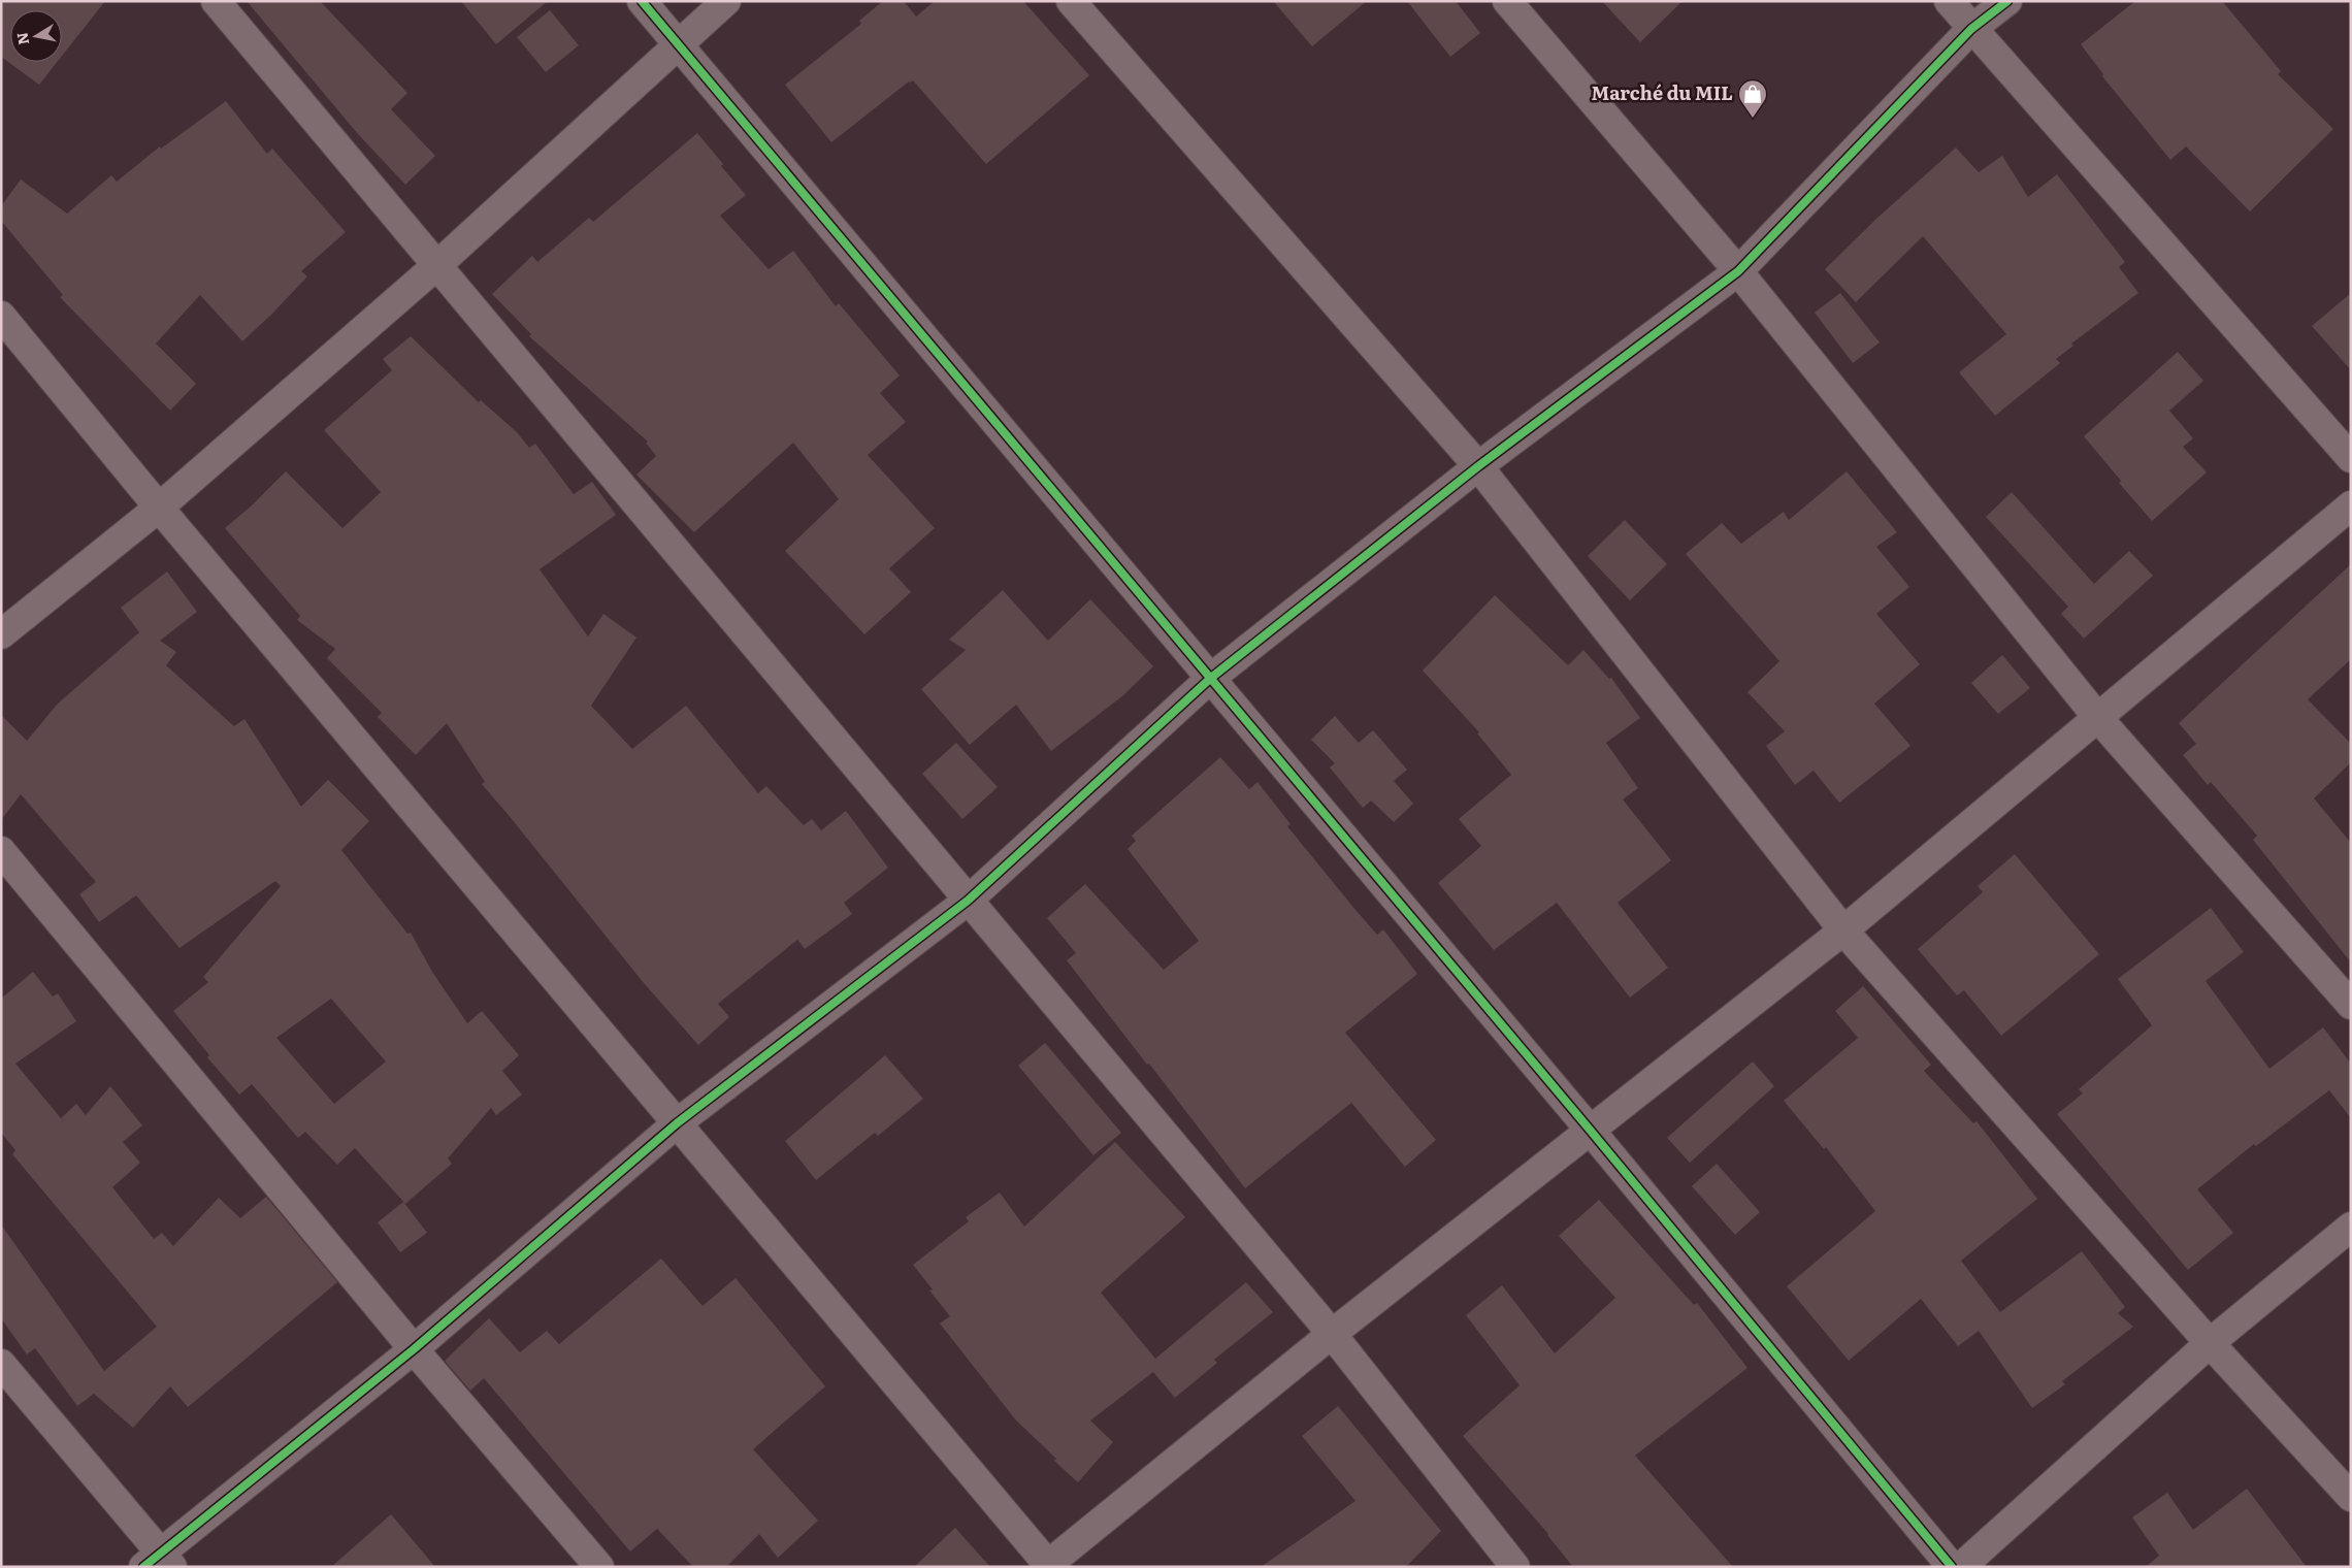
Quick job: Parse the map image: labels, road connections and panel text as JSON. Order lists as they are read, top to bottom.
{
  "places": {
    "shop": ["Marché du MIL"]
  },
  "north": "left"
}
